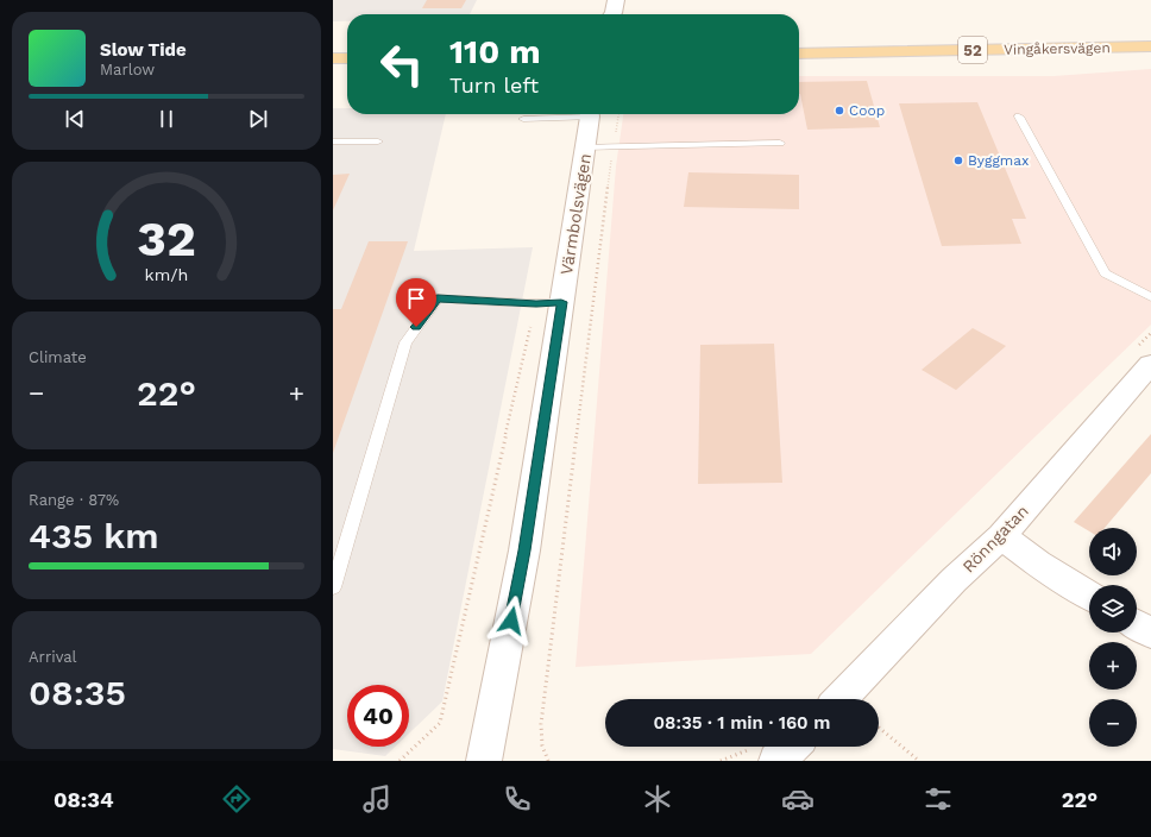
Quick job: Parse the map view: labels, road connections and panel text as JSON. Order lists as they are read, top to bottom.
{
  "streets": {
    "main road": ["Vingåkersvägen", "52"],
    "street": ["Värmbolsvägen", "Rönngatan"]
  },
  "places": ["Coop", "Byggmax"],
  "page": {
    "turn": ["110 m", "Turn left"],
    "song": ["Slow Tide", "Marlow"],
    "tile": [
      "Climate",
      ["Range · 87%", "435 km"],
      ["Arrival", "08:35"]
    ],
    "heat": ["−", "22°", "+"],
    "map_buttons": ["+", "−"],
    "limit": "40",
    "trip": "08:35 · 1 min · 160 m",
    "tabs": ["08:34", "22°"],
    "gauge": ["32", "km/h"]
  }
}
